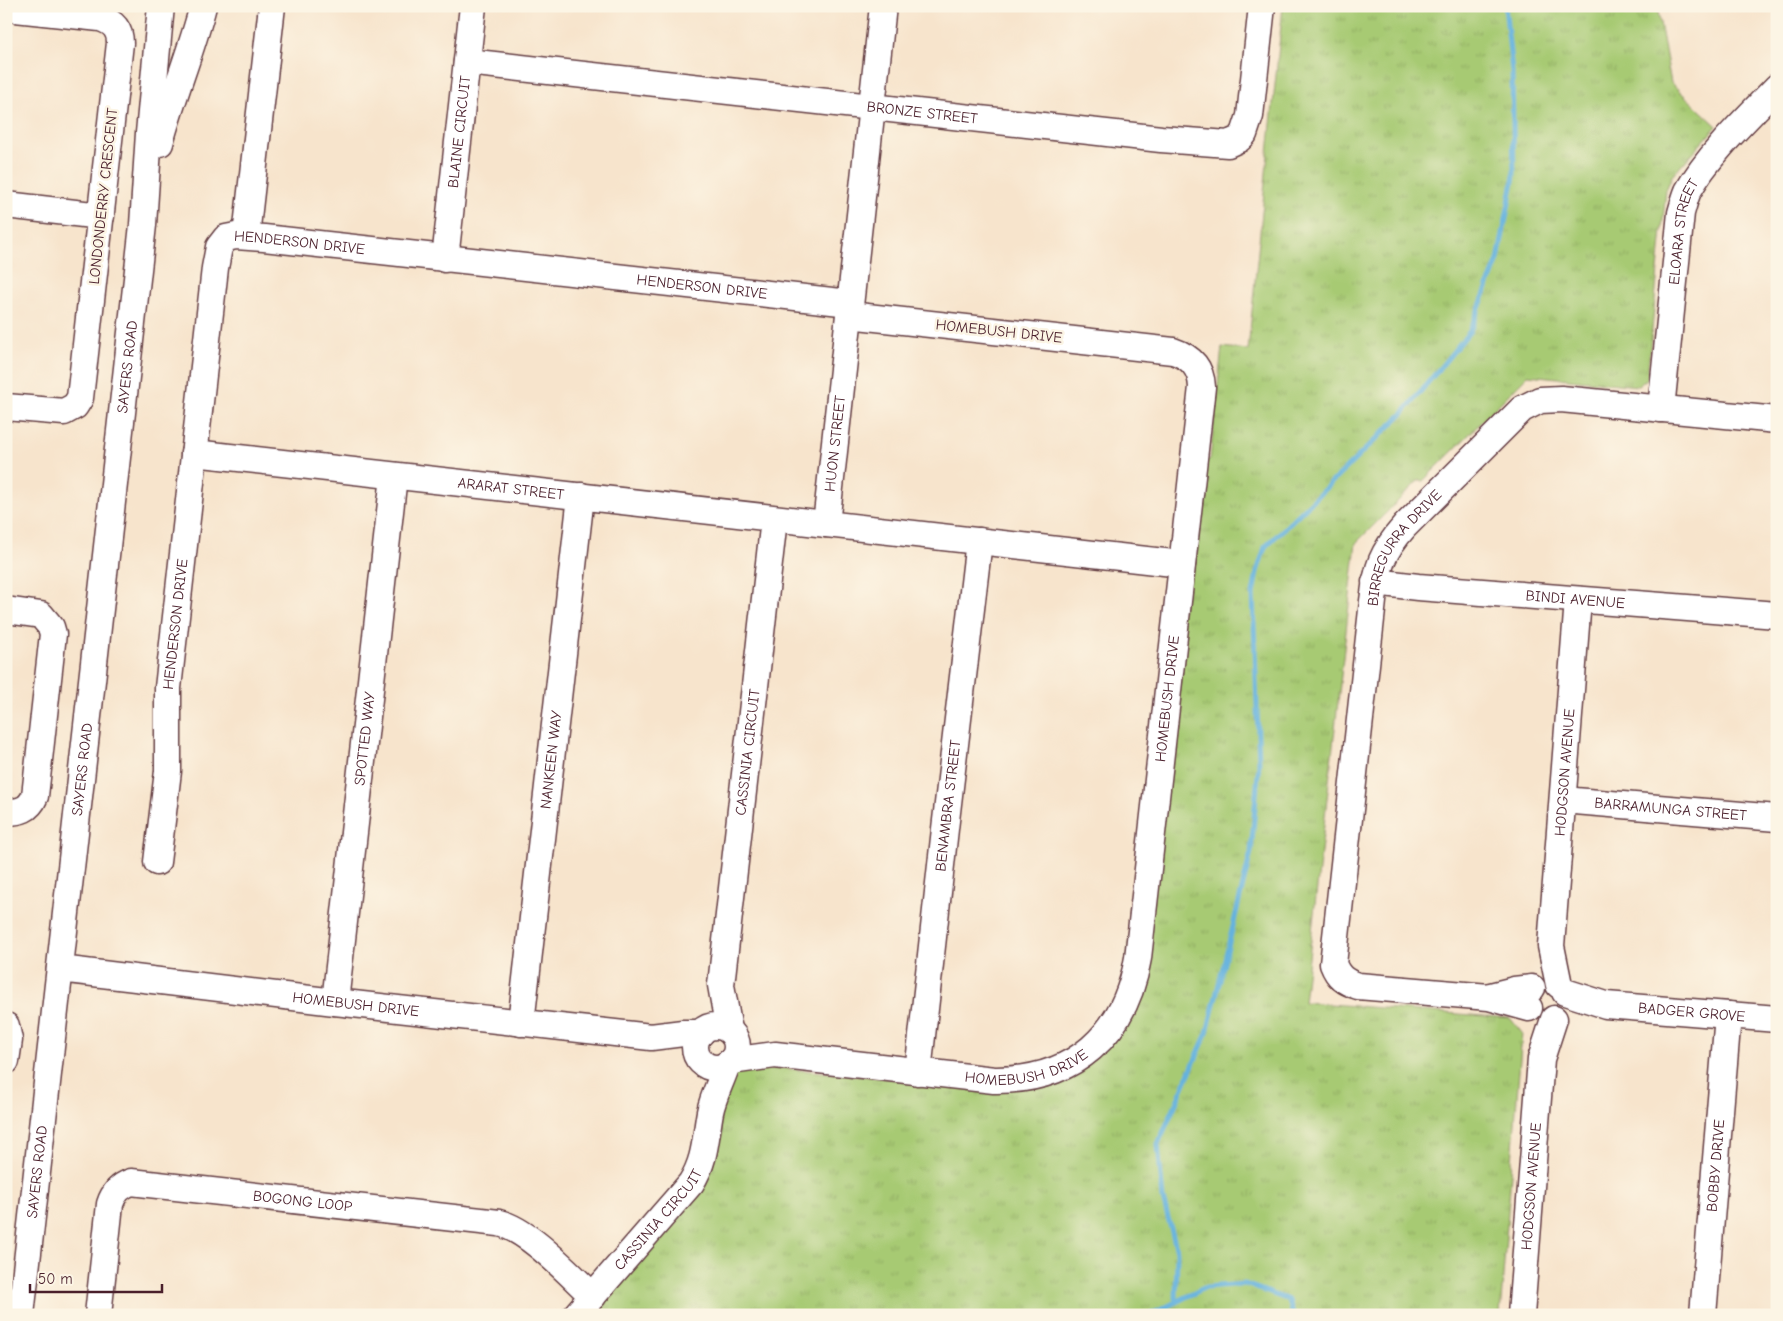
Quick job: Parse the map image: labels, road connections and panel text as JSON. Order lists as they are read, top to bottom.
{
  "streets": {
    "street": [
      "BRONZE STREET",
      "BLAINE CIRCUIT",
      "LONDONDERRY CRESCENT",
      "ELOARA STREET",
      "HENDERSON DRIVE",
      "HOMEBUSH DRIVE",
      "SAYERS ROAD",
      "HUON STREET",
      "ARARAT STREET",
      "BIRREGURRA DRIVE",
      "BINDI AVENUE",
      "SPOTTED WAY",
      "CASSINIA CIRCUIT",
      "NANKEEN WAY",
      "HODGSON AVENUE",
      "BENAMBRA STREET",
      "BARRAMUNGA STREET",
      "BADGER GROVE",
      "BOBBY DRIVE",
      "BOGONG LOOP"
    ]
  },
  "crossings": [
    ["BRONZE STREET", "BLAINE CIRCUIT"],
    ["BRONZE STREET", "HUON STREET"],
    ["BLAINE CIRCUIT", "HENDERSON DRIVE"],
    ["ELOARA STREET", "BIRREGURRA DRIVE"],
    ["HENDERSON DRIVE", "HOMEBUSH DRIVE"],
    ["HENDERSON DRIVE", "HUON STREET"],
    ["HENDERSON DRIVE", "ARARAT STREET"],
    ["HOMEBUSH DRIVE", "SAYERS ROAD"],
    ["HOMEBUSH DRIVE", "HUON STREET"],
    ["HOMEBUSH DRIVE", "SPOTTED WAY"],
    ["HOMEBUSH DRIVE", "CASSINIA CIRCUIT"],
    ["HOMEBUSH DRIVE", "NANKEEN WAY"],
    ["HOMEBUSH DRIVE", "BENAMBRA STREET"],
    ["HUON STREET", "ARARAT STREET"],
    ["ARARAT STREET", "SPOTTED WAY"],
    ["ARARAT STREET", "CASSINIA CIRCUIT"],
    ["ARARAT STREET", "NANKEEN WAY"],
    ["BIRREGURRA DRIVE", "BINDI AVENUE"],
    ["BIRREGURRA DRIVE", "BADGER GROVE"],
    ["BINDI AVENUE", "HODGSON AVENUE"],
    ["CASSINIA CIRCUIT", "BOGONG LOOP"],
    ["HODGSON AVENUE", "BARRAMUNGA STREET"],
    ["HODGSON AVENUE", "BADGER GROVE"],
    ["BADGER GROVE", "BOBBY DRIVE"]
  ],
  "scale_bar": "50 m"
}
